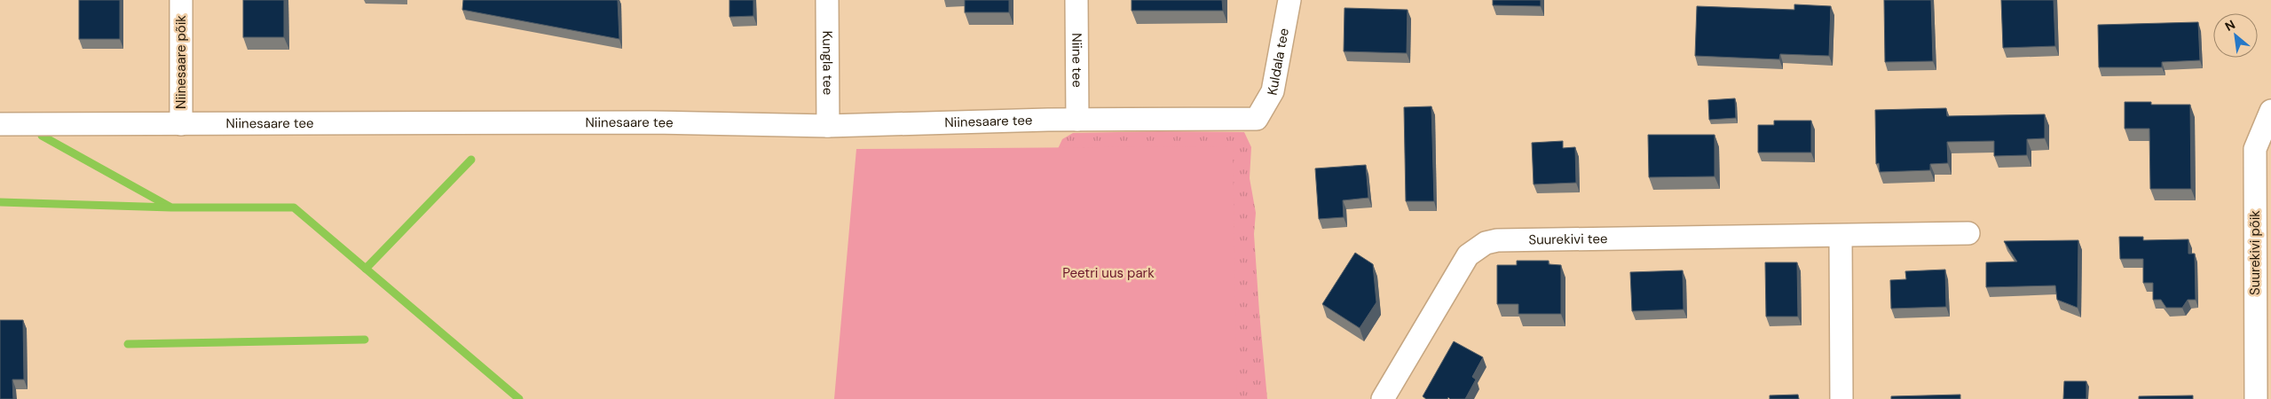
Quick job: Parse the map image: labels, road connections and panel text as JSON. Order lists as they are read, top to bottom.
{
  "streets": {
    "street": [
      "Niine tee",
      "Kuldala tee",
      "Niinesaare põik",
      "Kungla tee",
      "Niinesaare tee",
      "Suurekivi tee",
      "Suurekivi põik"
    ]
  },
  "crossings": [
    ["Niine tee", "Niinesaare tee"],
    ["Kuldala tee", "Niinesaare tee"],
    ["Niinesaare põik", "Niinesaare tee"],
    ["Kungla tee", "Niinesaare tee"]
  ],
  "parks": ["Peetri uus park"],
  "north": "top left"
}
